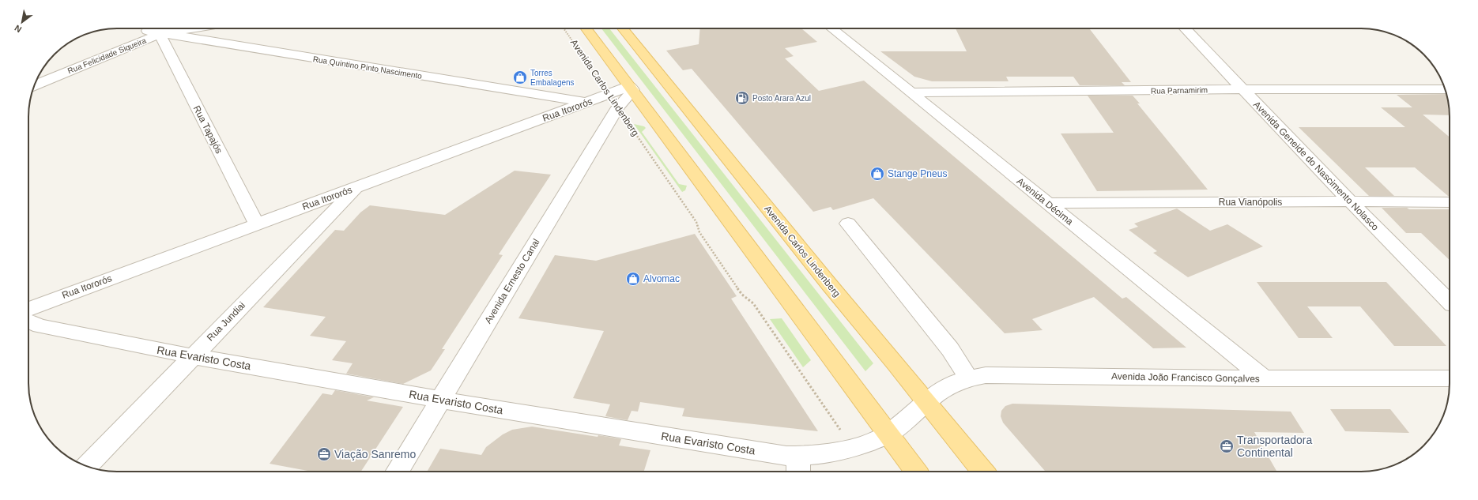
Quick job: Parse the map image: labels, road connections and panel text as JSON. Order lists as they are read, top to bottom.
{
  "streets": {
    "main road": ["Avenida Carlos Lindenberg"],
    "street": [
      "Rua Felicidade Siqueira",
      "Rua Quintino Pinto Nascimento",
      "Rua Parnamirim",
      "Rua Itororós",
      "Rua Tapajós",
      "Avenida Geneide do Nascimento Nolasco",
      "Avenida Décima",
      "Rua Vianópolis",
      "Avenida Ernesto Canal",
      "Rua Jundiai",
      "Rua Evaristo Costa",
      "Avenida João Francisco Gonçalves"
    ]
  },
  "crossings": [
    ["Rua Felicidade Siqueira", "Rua Quintino Pinto Nascimento"],
    ["Rua Felicidade Siqueira", "Rua Tapajós"],
    ["Rua Quintino Pinto Nascimento", "Rua Itororós"],
    ["Rua Quintino Pinto Nascimento", "Rua Tapajós"],
    ["Avenida Carlos Lindenberg", "Rua Itororós"],
    ["Avenida Carlos Lindenberg", "Avenida Ernesto Canal"],
    ["Avenida Carlos Lindenberg", "Rua Evaristo Costa"],
    ["Avenida Carlos Lindenberg", "Avenida João Francisco Gonçalves"],
    ["Rua Parnamirim", "Avenida Geneide do Nascimento Nolasco"],
    ["Rua Parnamirim", "Avenida Décima"],
    ["Rua Itororós", "Rua Tapajós"],
    ["Rua Itororós", "Avenida Ernesto Canal"],
    ["Rua Itororós", "Rua Jundiai"],
    ["Avenida Geneide do Nascimento Nolasco", "Rua Vianópolis"],
    ["Avenida Décima", "Rua Vianópolis"],
    ["Avenida Décima", "Avenida João Francisco Gonçalves"],
    ["Avenida Ernesto Canal", "Rua Evaristo Costa"],
    ["Rua Jundiai", "Rua Evaristo Costa"],
    ["Rua Evaristo Costa", "Avenida João Francisco Gonçalves"]
  ],
  "places": {
    "shop": ["Torres Embalagens", "Stange Pneus", "Alvomac"],
    "fuel station": ["Posto Arara Azul"],
    "office": ["Transportadora Continental", "Viação Sanremo"]
  },
  "north": "bottom left"
}
